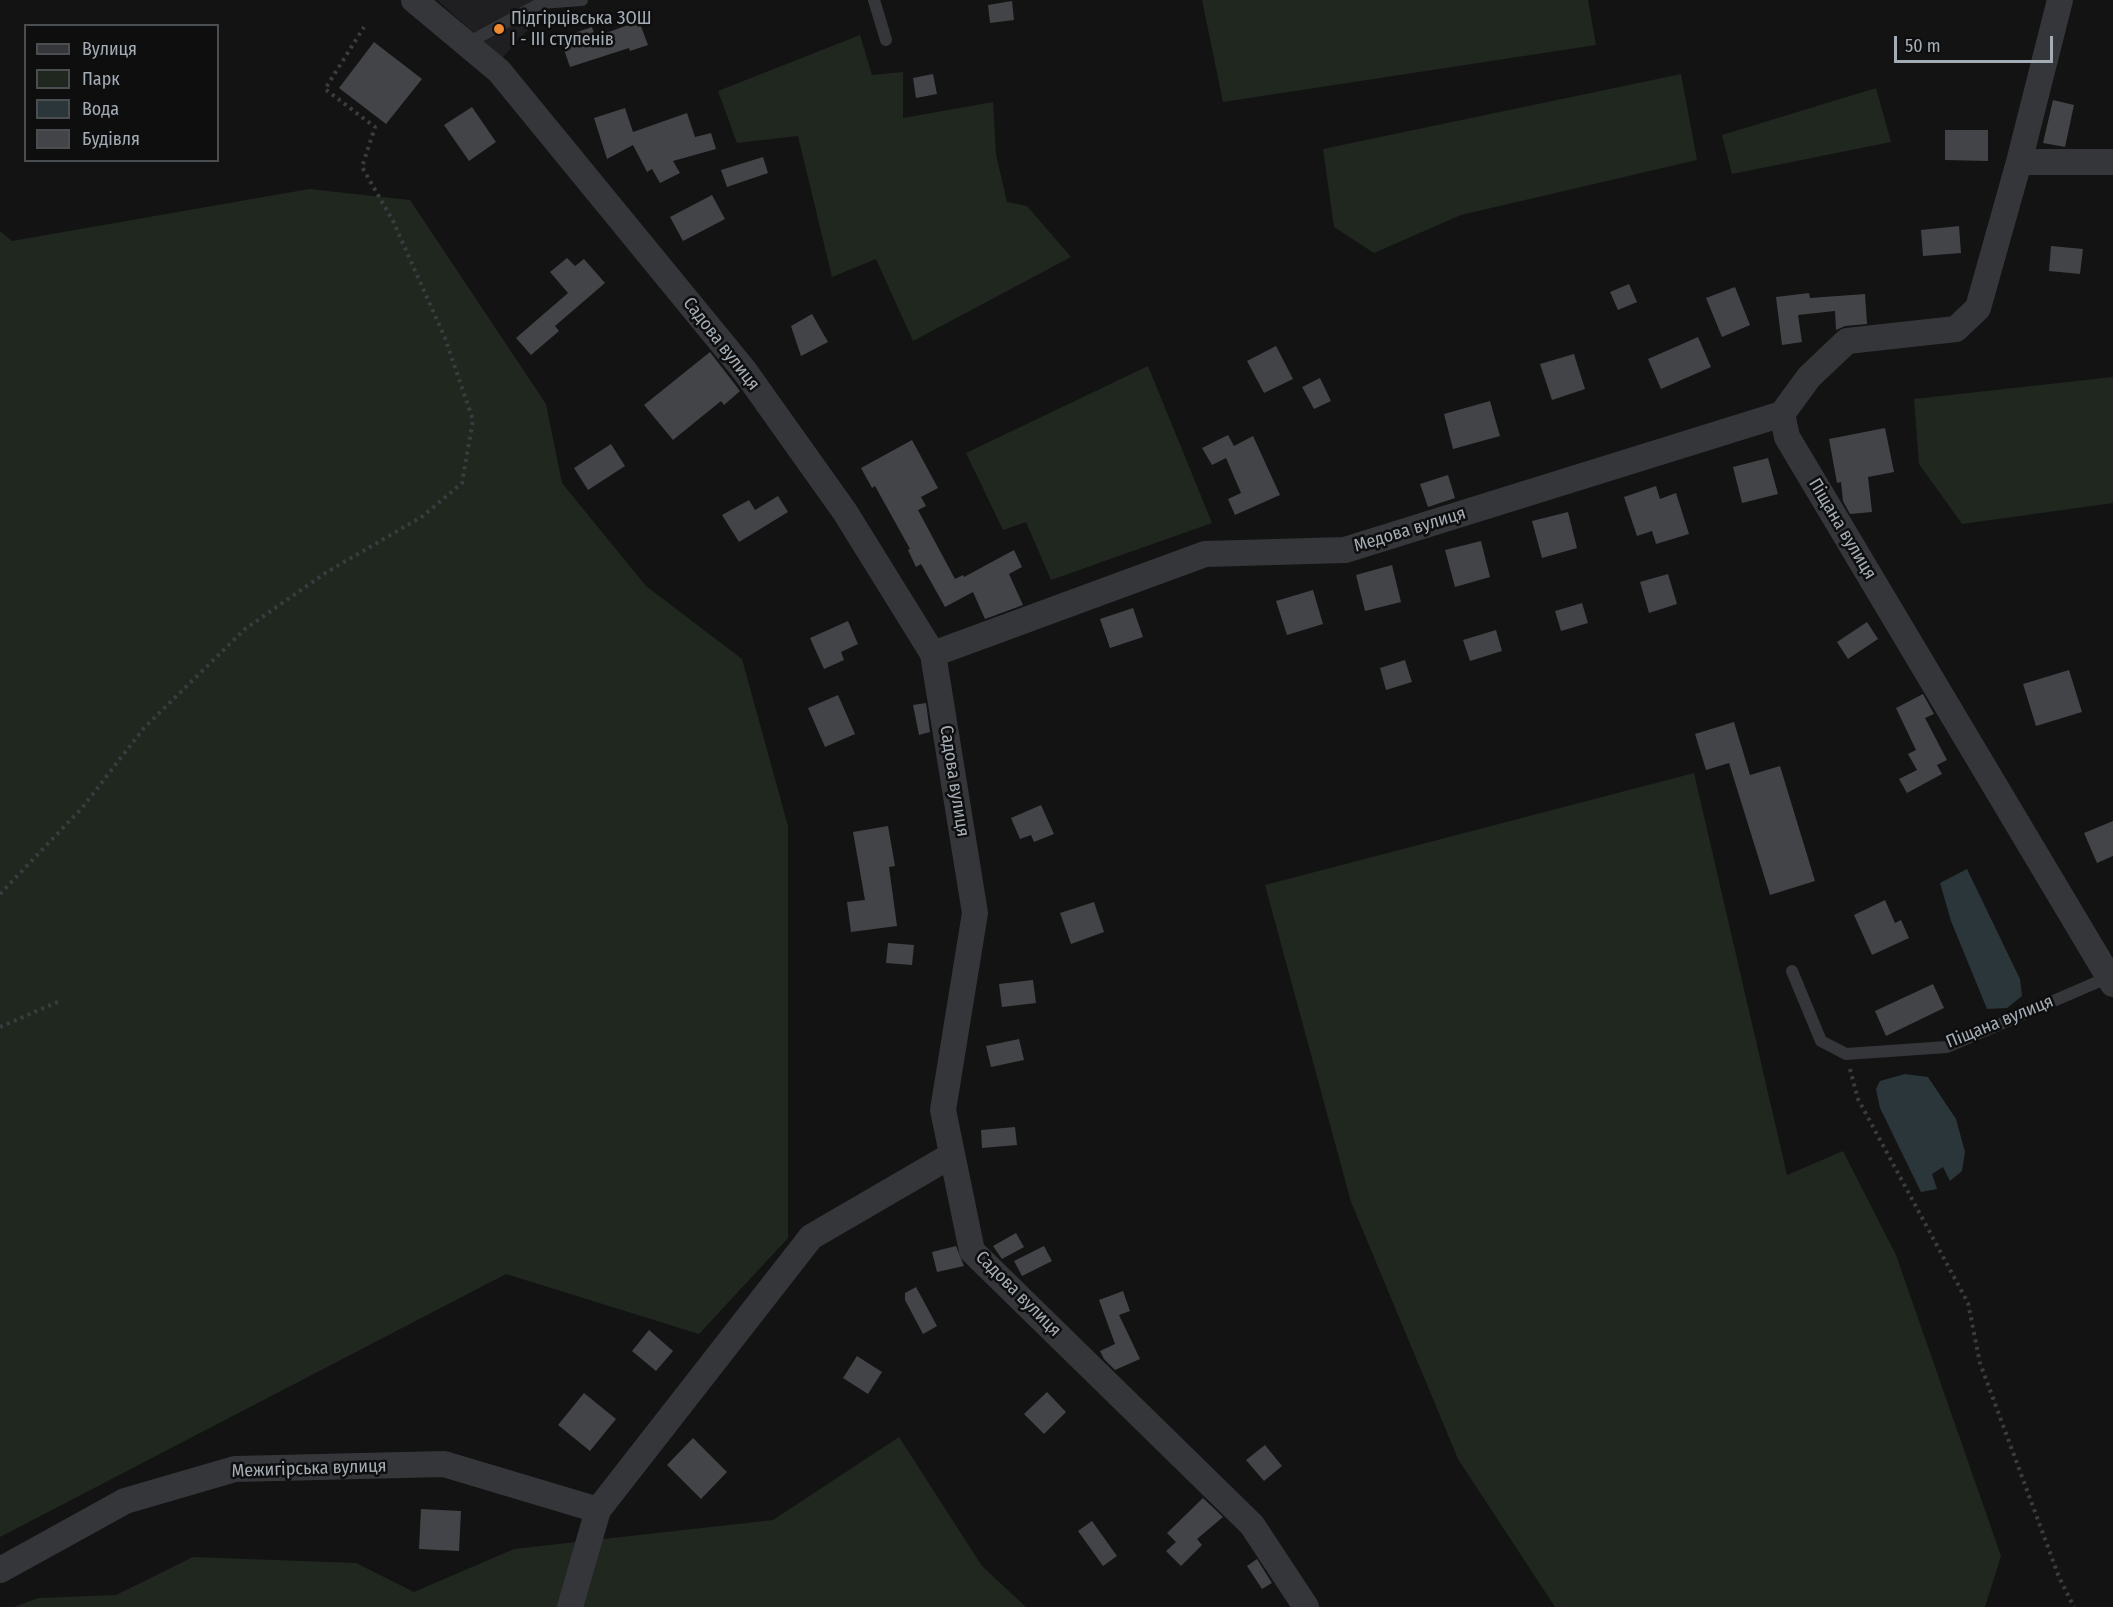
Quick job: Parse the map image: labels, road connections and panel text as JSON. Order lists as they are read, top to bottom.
{
  "streets": {
    "street": [
      "Садова вулиця",
      "Піщана вулиця",
      "Медова вулиця",
      "Межигірська вулиця"
    ]
  },
  "crossings": [
    ["Садова вулиця", "Медова вулиця"],
    ["Піщана вулиця", "Медова вулиця"]
  ],
  "places": ["Підгірцівська ЗОШ І - ІІІ ступенів"],
  "legend": [
    "Вулиця",
    "Парк",
    "Вода",
    "Будівля"
  ],
  "scale_bar": "50 m"
}
